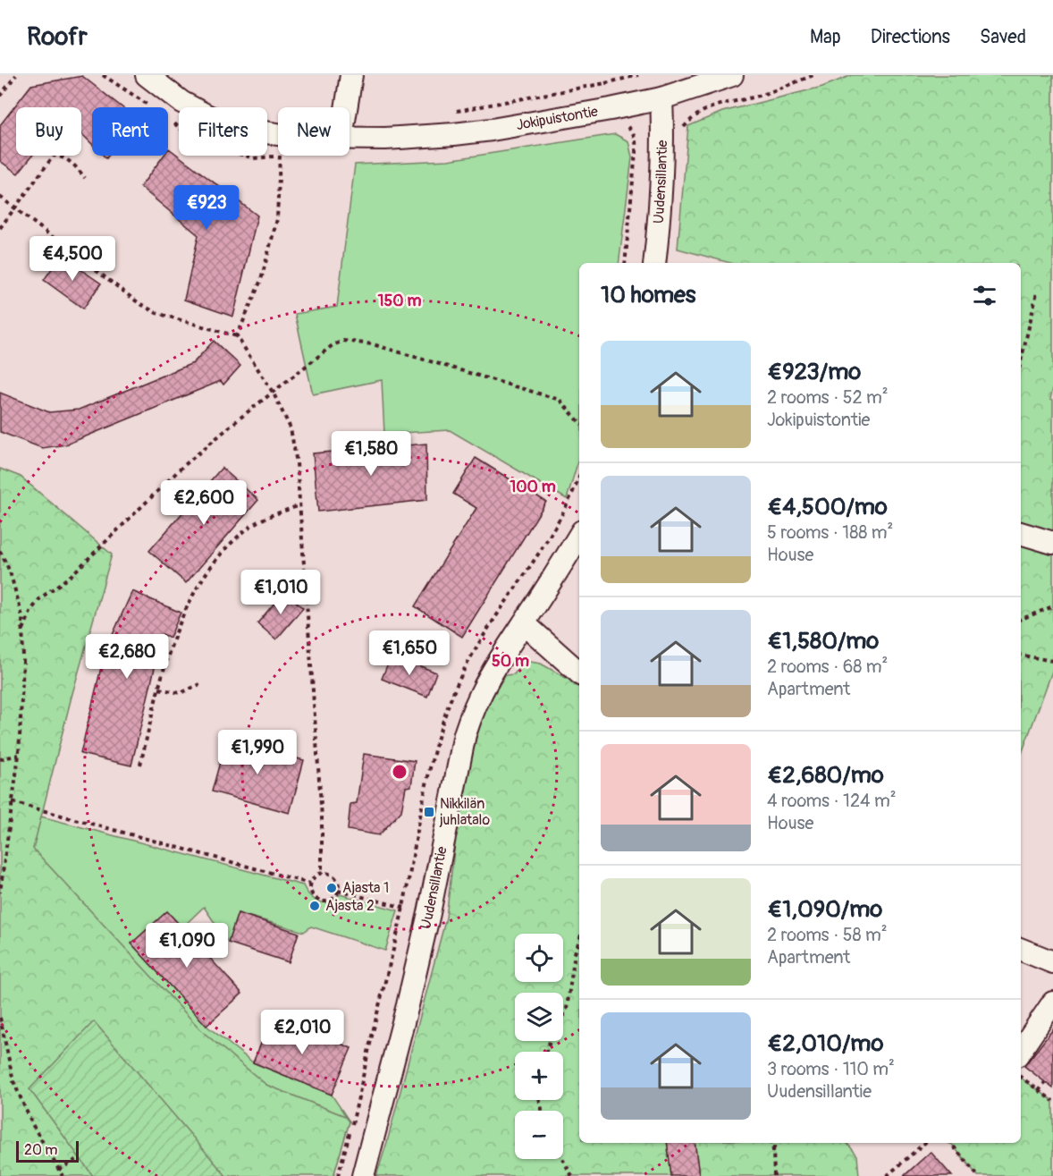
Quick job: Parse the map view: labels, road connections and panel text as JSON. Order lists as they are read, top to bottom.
{
  "streets": {
    "street": ["Jokipuistontie", "Uudensillantie"]
  },
  "crossings": [
    ["Jokipuistontie", "Uudensillantie"]
  ],
  "places": {
    "transit": ["Nikkilän juhlatalo"],
    "other": ["Ajasta 1", "Ajasta 2"]
  },
  "scale_bar": "20 m",
  "page": {
    "header": "Roofr",
    "nav": ["Map", "Directions", "Saved"],
    "chip": [
      "Buy",
      "Rent",
      "Filters",
      "New"
    ],
    "price": [
      "€923",
      "€4,500",
      "€1,580",
      "€2,600",
      "€1,010",
      "€1,650",
      "€2,680",
      "€1,990",
      "€1,090",
      "€2,010"
    ],
    "heading": "10 homes",
    "list": [
      {
        "name": "€923/mo",
        "note": "2 rooms · 52 m² · Jokipuistontie"
      },
      {
        "name": "€4,500/mo",
        "note": "5 rooms · 188 m² · House"
      },
      {
        "name": "€1,580/mo",
        "note": "2 rooms · 68 m² · Apartment"
      },
      {
        "name": "€2,680/mo",
        "note": "4 rooms · 124 m² · House"
      },
      {
        "name": "€1,090/mo",
        "note": "2 rooms · 58 m² · Apartment"
      },
      {
        "name": "€2,010/mo",
        "note": "3 rooms · 110 m² · Uudensillantie"
      }
    ],
    "map_buttons": ["+", "−"],
    "scale": "20 m"
  },
  "rings": ["150 m", "100 m", "50 m"]
}
